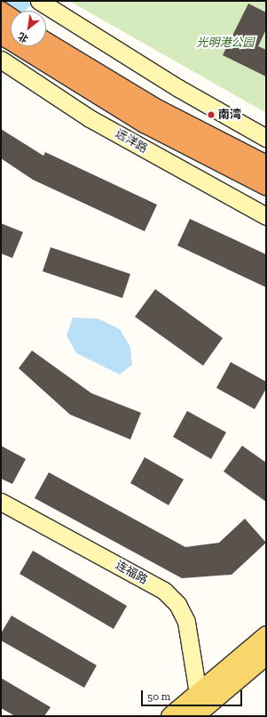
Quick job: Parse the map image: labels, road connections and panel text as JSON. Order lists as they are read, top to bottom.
{
  "streets": {
    "main road": ["远洋路", "连福路"]
  },
  "parks": ["光明港公园"],
  "places": ["南湾"],
  "scale_bar": "50 m",
  "north": "bottom left"
}
